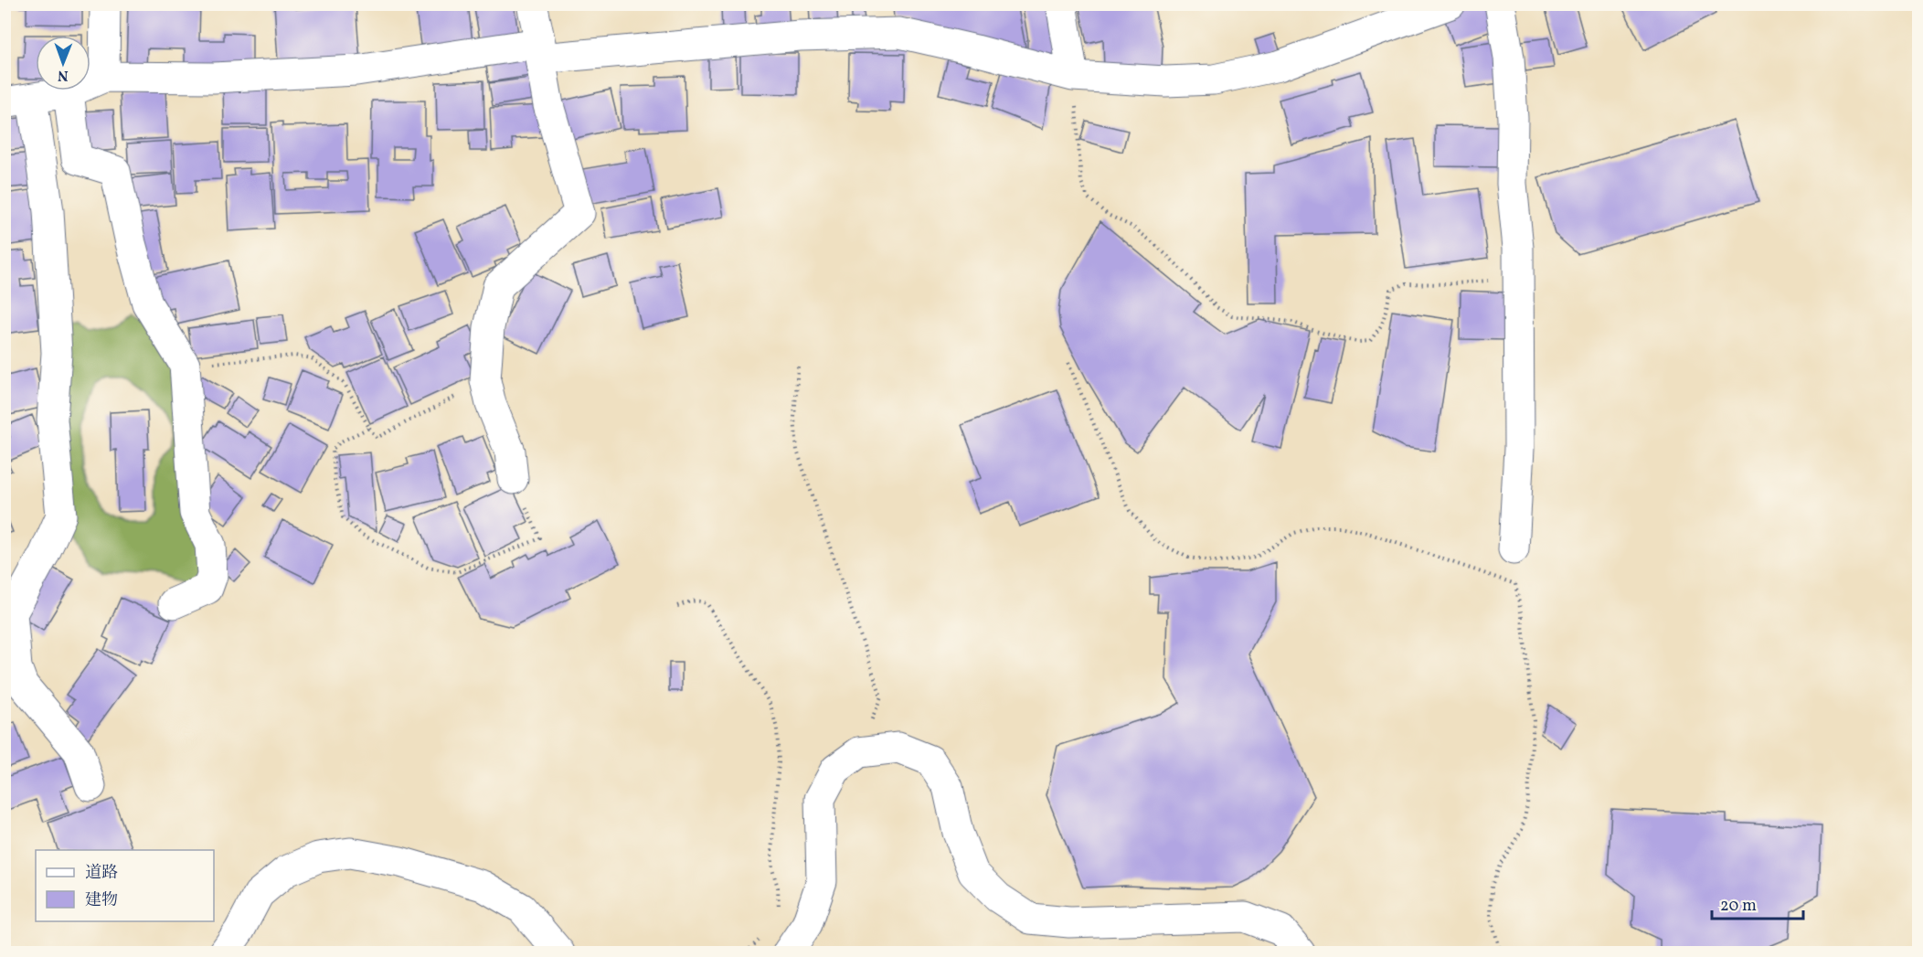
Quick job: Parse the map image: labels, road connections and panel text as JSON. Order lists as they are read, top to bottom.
{
  "legend": ["道路", "建物"],
  "scale_bar": "20 m",
  "north": "bottom"
}
